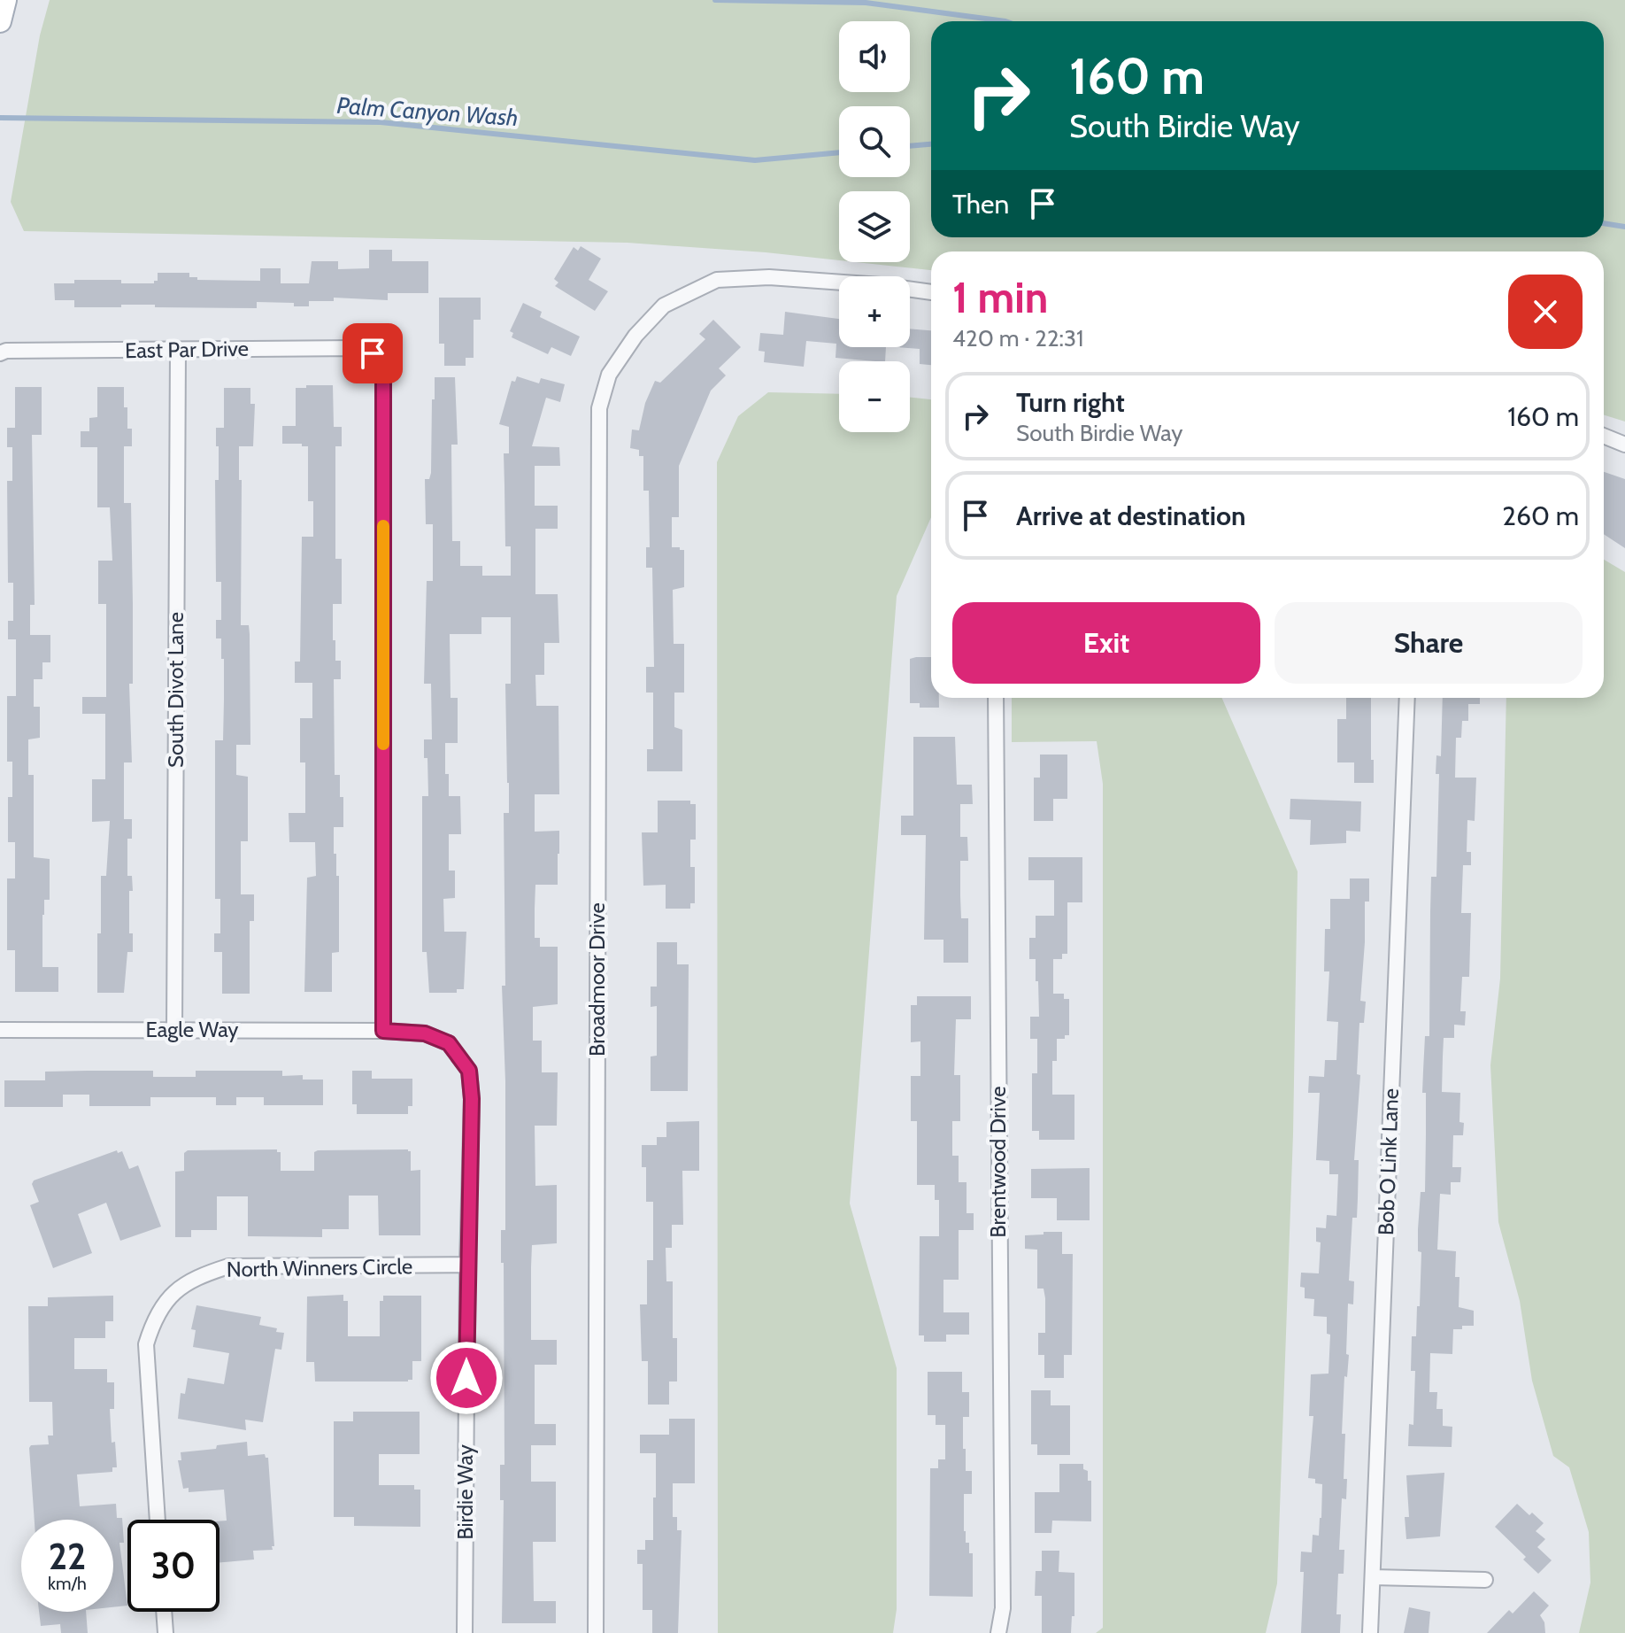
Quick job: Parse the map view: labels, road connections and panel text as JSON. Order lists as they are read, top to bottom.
{
  "streets": {
    "street": [
      "East Par Drive",
      "South Divot Lane",
      "Broadmoor Drive",
      "Eagle Way",
      "Brentwood Drive",
      "Bob O Link Lane",
      "North Winners Circle",
      "Birdie Way"
    ]
  },
  "crossings": [
    ["East Par Drive", "South Divot Lane"],
    ["East Par Drive", "Eagle Way"],
    ["East Par Drive", "Birdie Way"],
    ["South Divot Lane", "Eagle Way"],
    ["Eagle Way", "Birdie Way"],
    ["North Winners Circle", "Birdie Way"]
  ],
  "water": ["Palm Canyon Wash"],
  "page": {
    "map_buttons": ["+", "−"],
    "turn": ["160 m", "South Birdie Way"],
    "then": "Then",
    "heading": ["1 min", "420 m · 22:31"],
    "list": [
      {
        "name": "Turn right",
        "note": "South Birdie Way",
        "value": "160 m"
      },
      {
        "name": "Arrive at destination",
        "value": "260 m"
      }
    ],
    "buttons": ["Exit", "Share"],
    "speed": "22 km/h",
    "limit": "30"
  }
}
